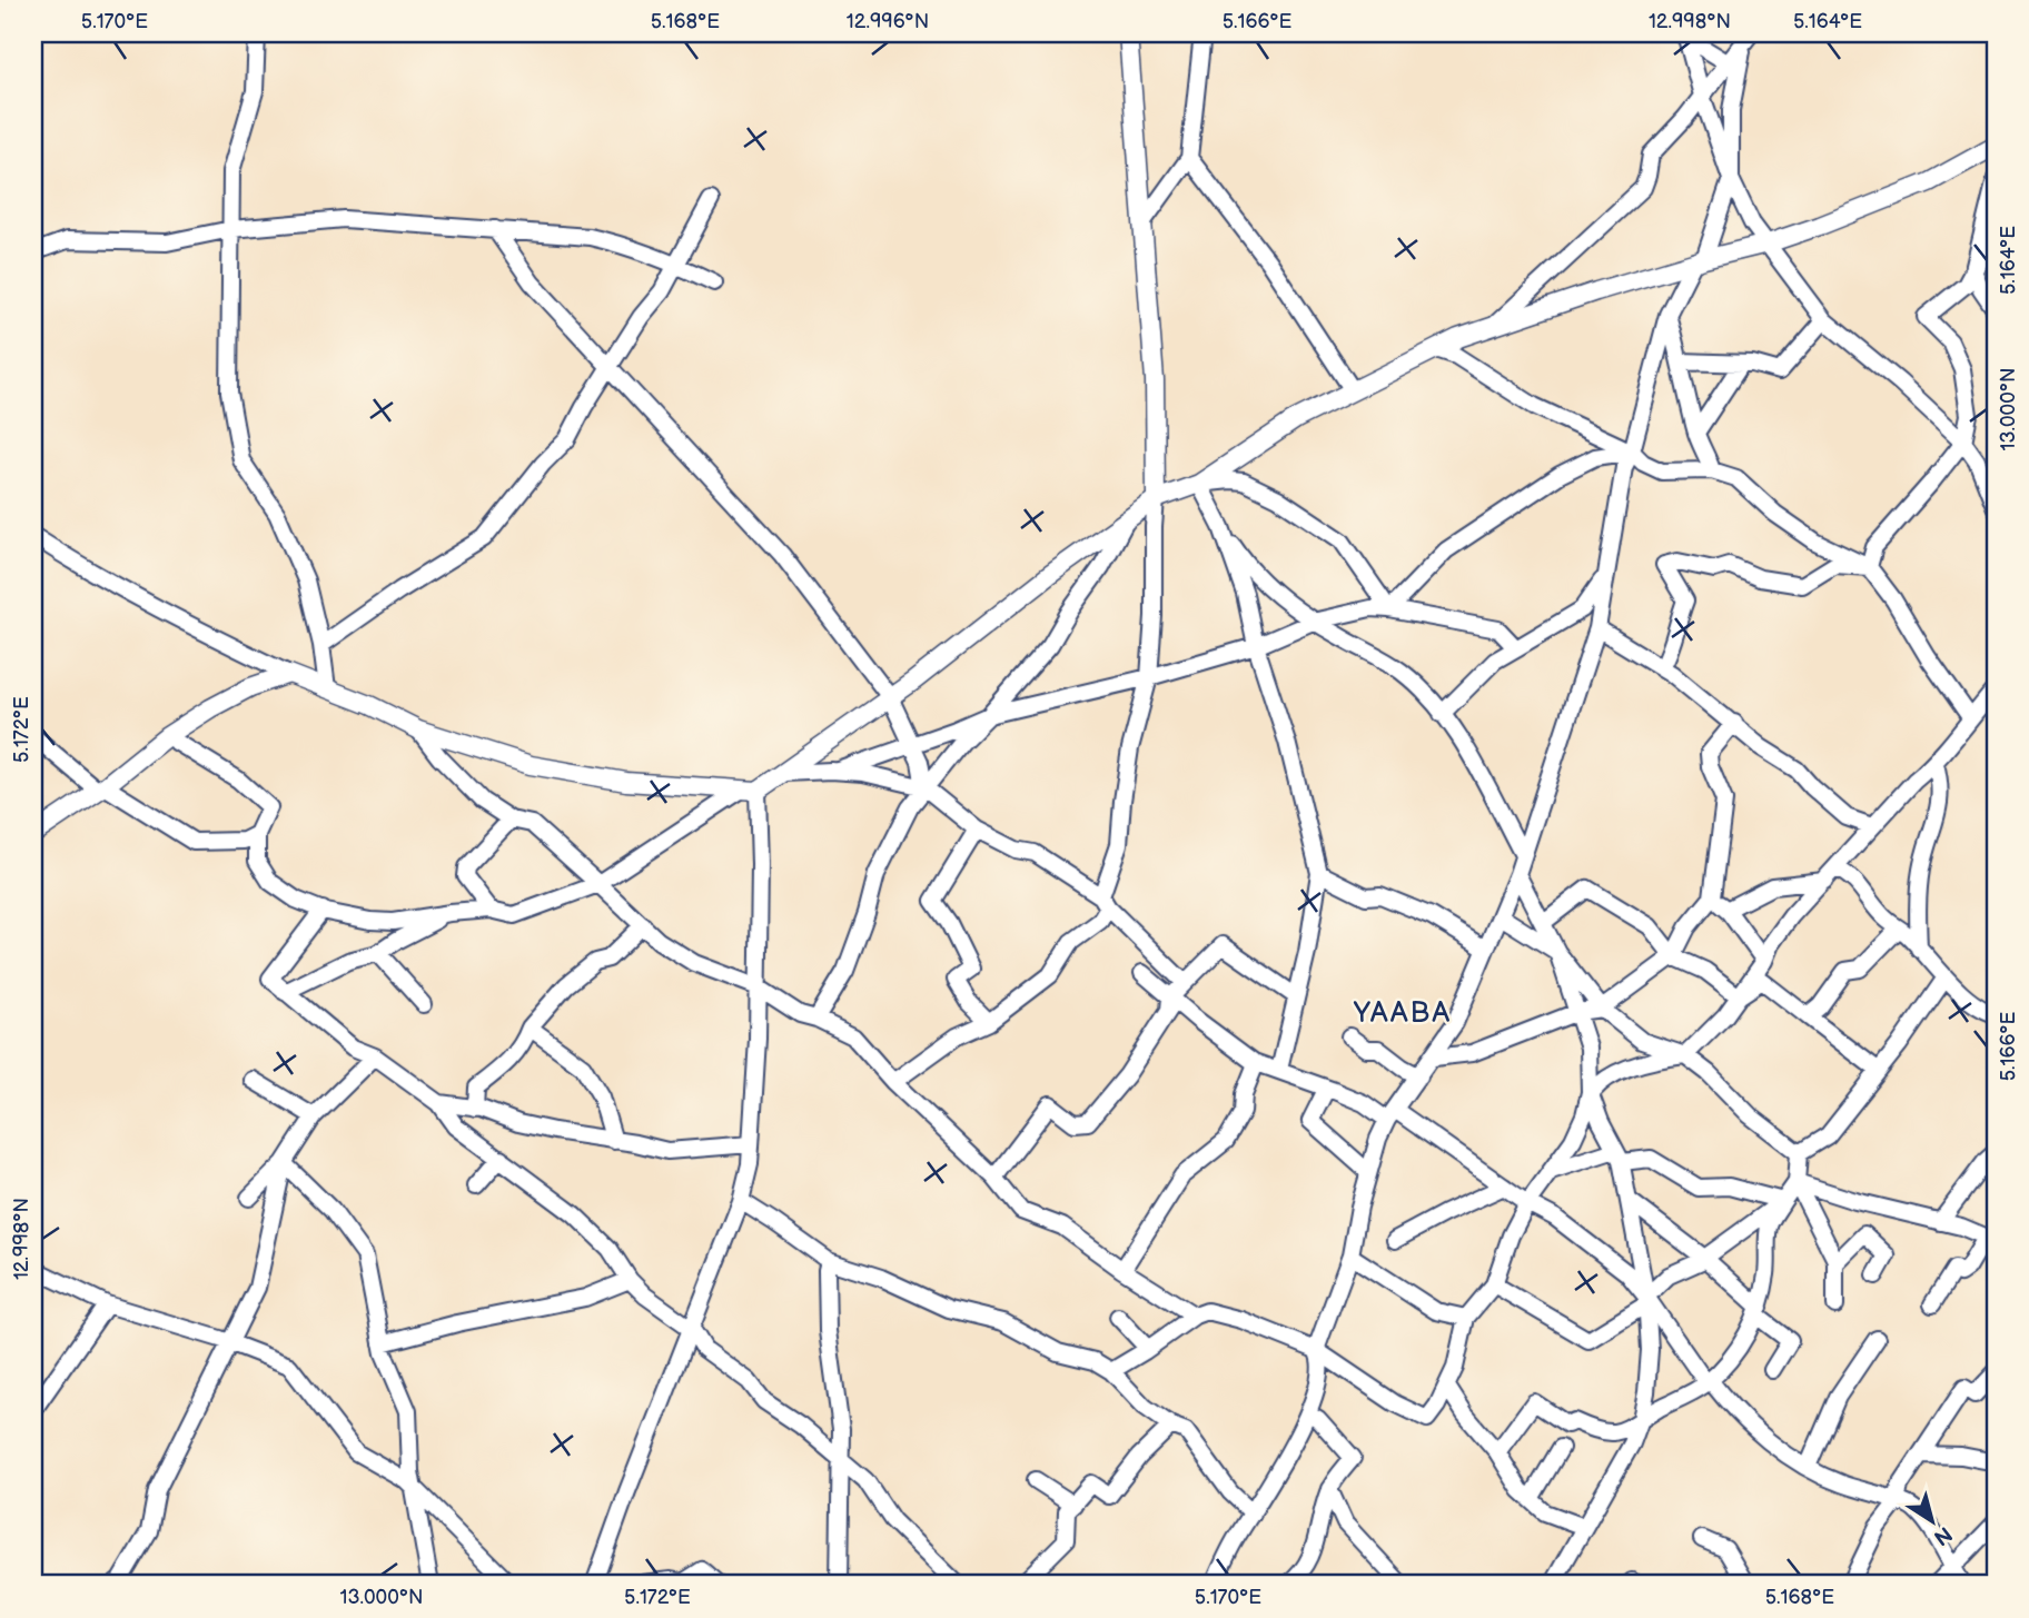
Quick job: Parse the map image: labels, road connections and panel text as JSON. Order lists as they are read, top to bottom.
{
  "districts": ["YAABA"],
  "north": "bottom right",
  "coordinates": [
    "5.170°E",
    "5.168°E",
    "12.996°N",
    "5.166°E",
    "12.998°N",
    "5.164°E",
    "13.000°N",
    "5.172°E"
  ]
}
